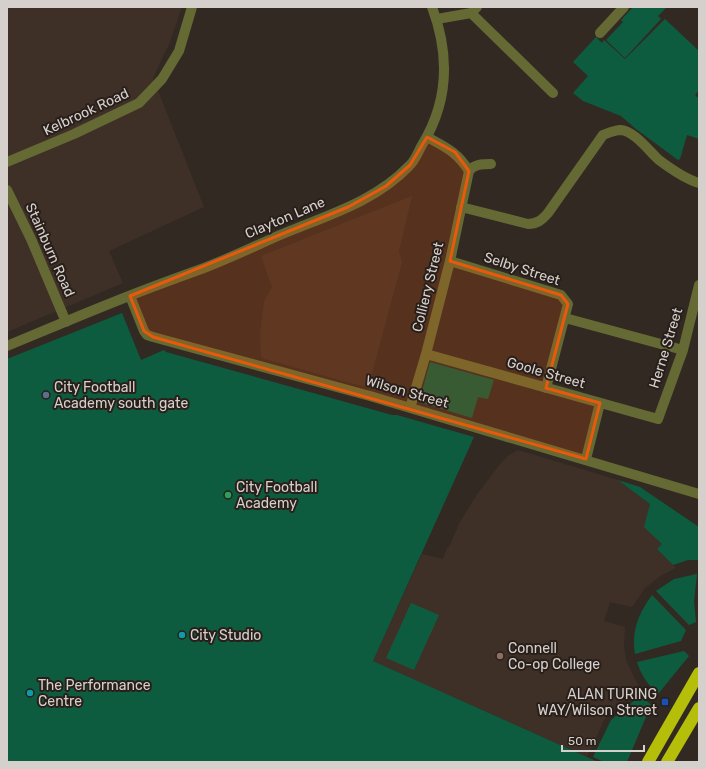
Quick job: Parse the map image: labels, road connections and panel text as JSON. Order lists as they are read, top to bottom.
{
  "streets": {
    "street": [
      "Kelbrook Road",
      "Clayton Lane",
      "Stainburn Road",
      "Selby Street",
      "Colliery Street",
      "Herne Street",
      "Goole Street",
      "Wilson Street"
    ]
  },
  "crossings": [
    ["Clayton Lane", "Stainburn Road"],
    ["Clayton Lane", "Wilson Street"],
    ["Selby Street", "Colliery Street"],
    ["Selby Street", "Goole Street"],
    ["Colliery Street", "Goole Street"],
    ["Colliery Street", "Wilson Street"],
    ["Herne Street", "Goole Street"]
  ],
  "places": {
    "other": [
      "City Football Academy south gate",
      "City Football Academy",
      "City Studio",
      "Connell Co-op College",
      "The Performance Centre"
    ],
    "transit": ["ALAN TURING WAY/Wilson Street"]
  },
  "scale_bar": "50 m"
}
